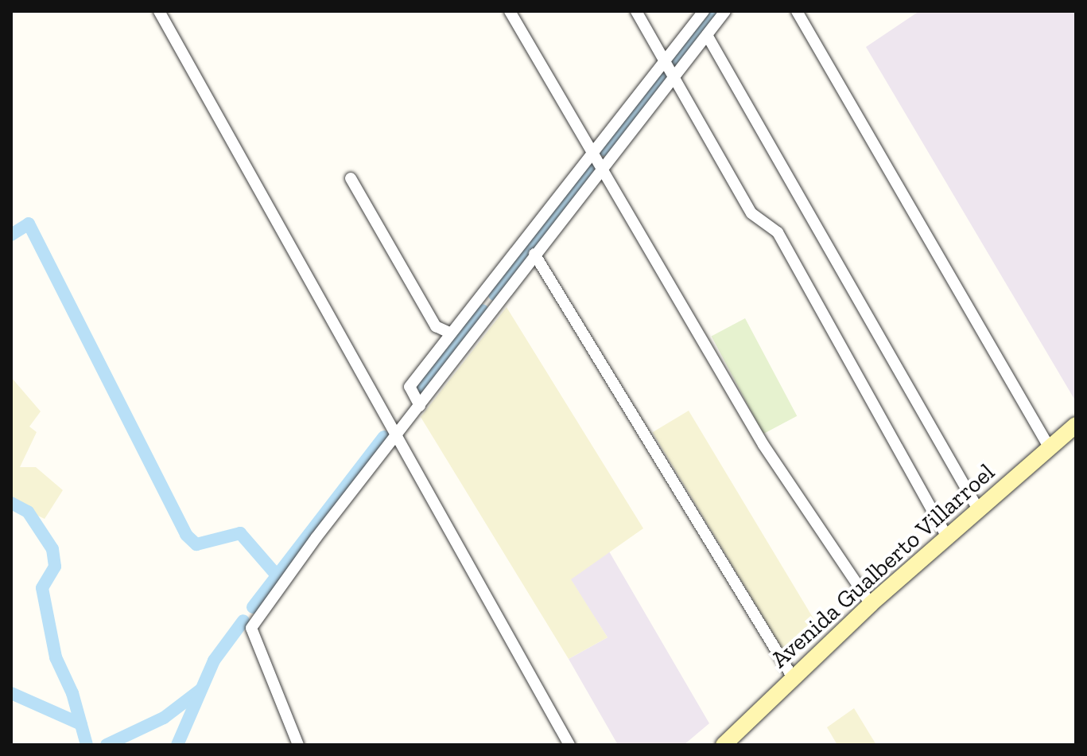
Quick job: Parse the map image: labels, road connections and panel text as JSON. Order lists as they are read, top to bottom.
{
  "streets": {
    "main road": ["Avenida Gualberto Villarroel"]
  }
}
